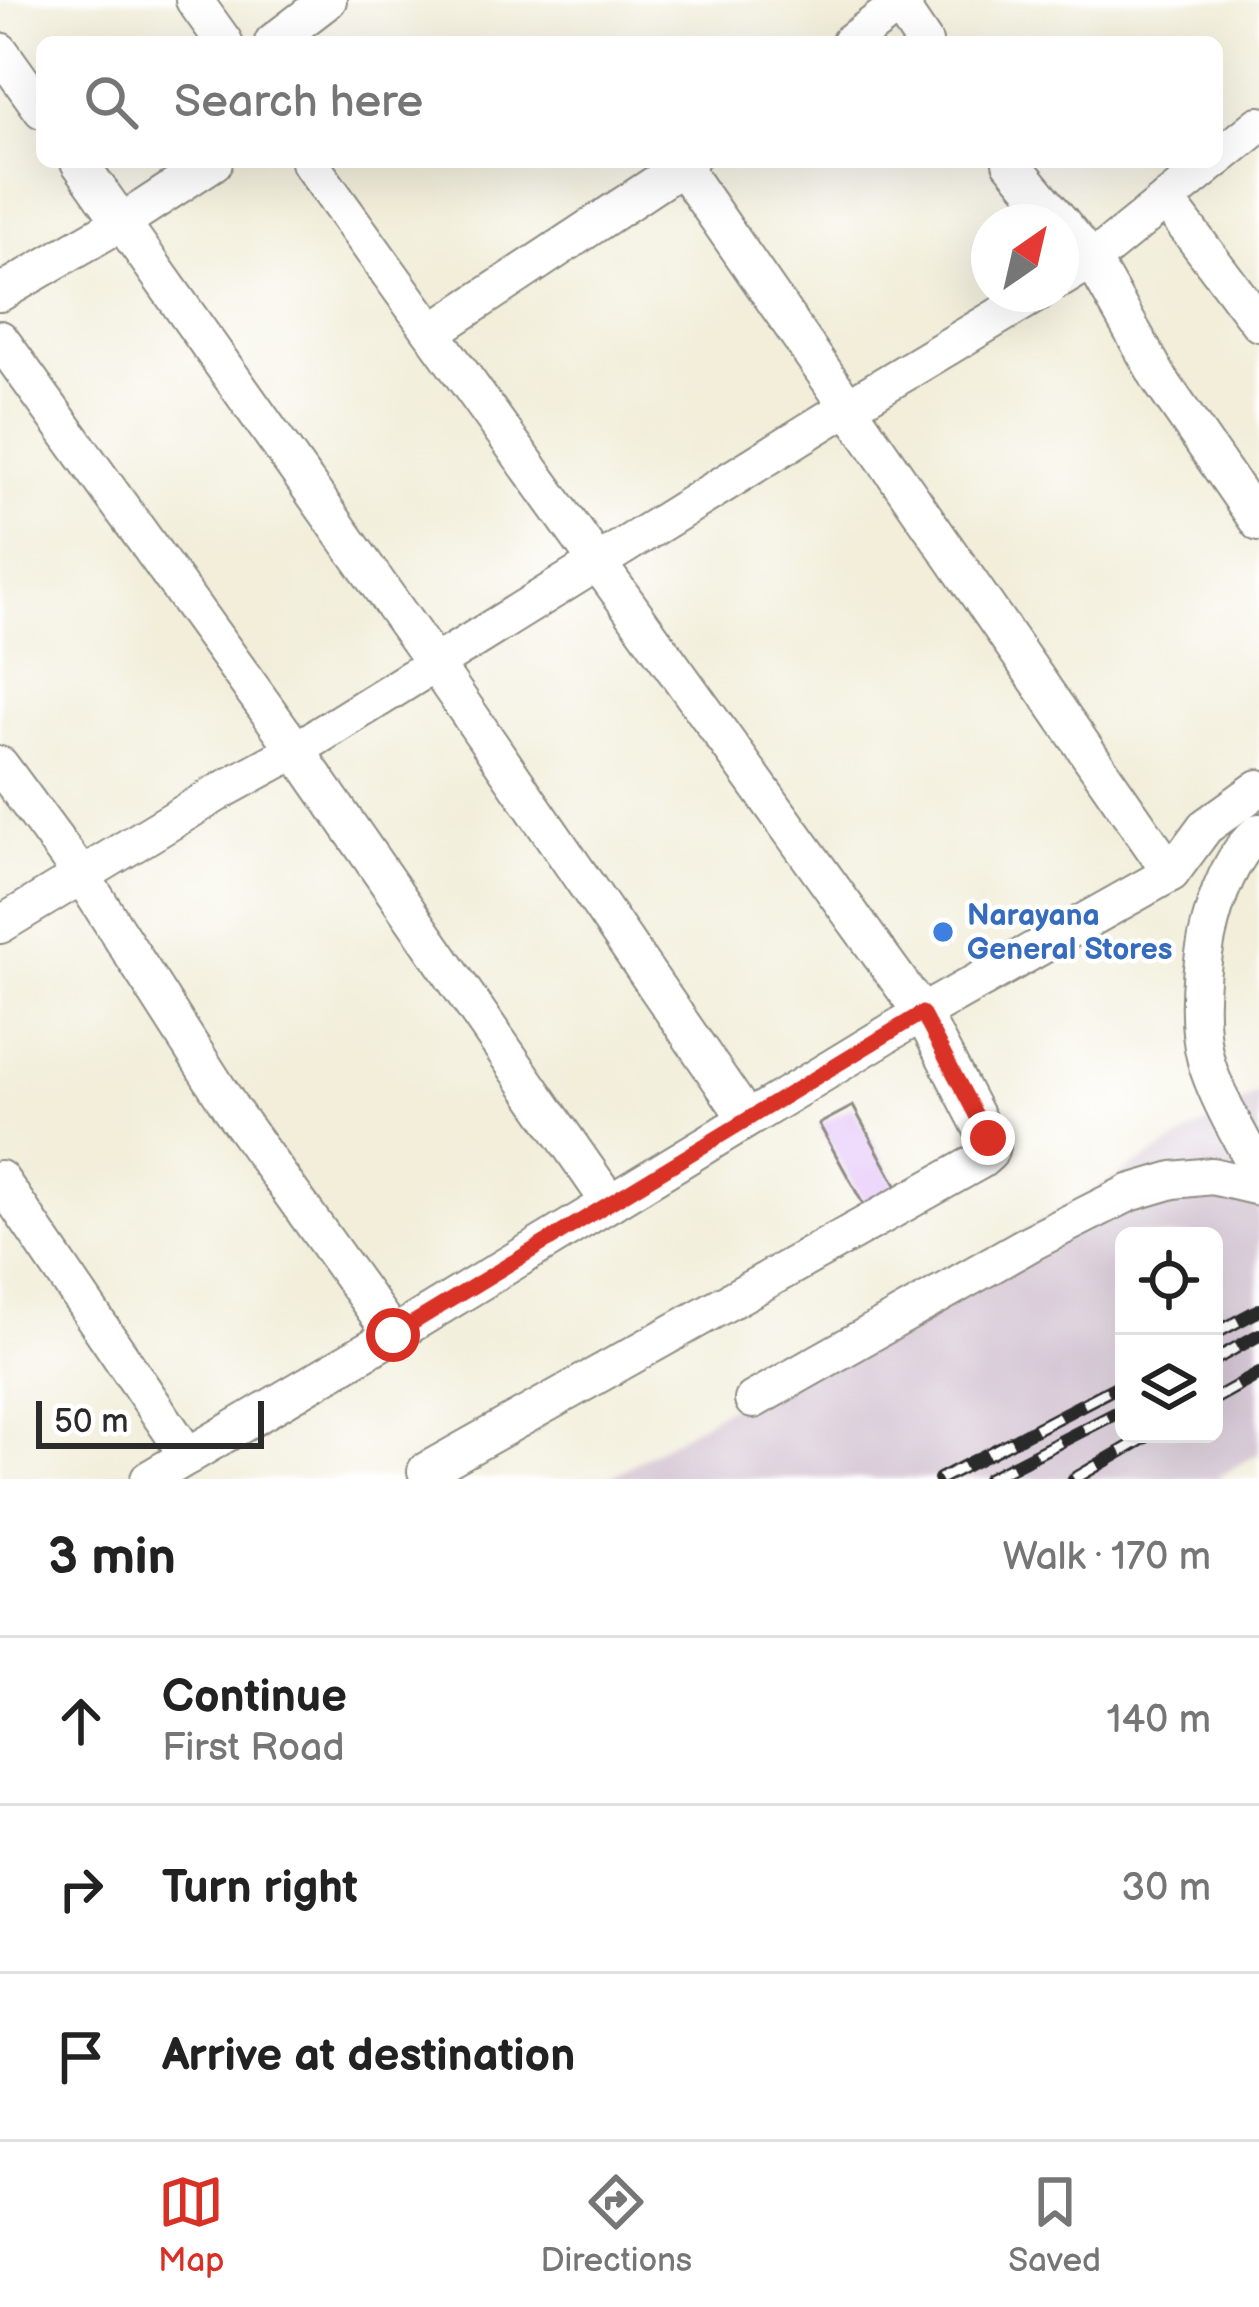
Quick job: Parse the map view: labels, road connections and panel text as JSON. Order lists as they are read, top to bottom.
{
  "places": ["Narayana General Stores"],
  "scale_bar": "50 m",
  "north": "top right",
  "page": {
    "search": "Search here",
    "scale": "50 m",
    "heading": ["3 min", "Walk · 170 m"],
    "list": [
      ["Continue", "First Road", "140 m"],
      ["Turn right", "30 m"],
      "Arrive at destination"
    ],
    "nav": ["Map", "Directions", "Saved"]
  }
}
